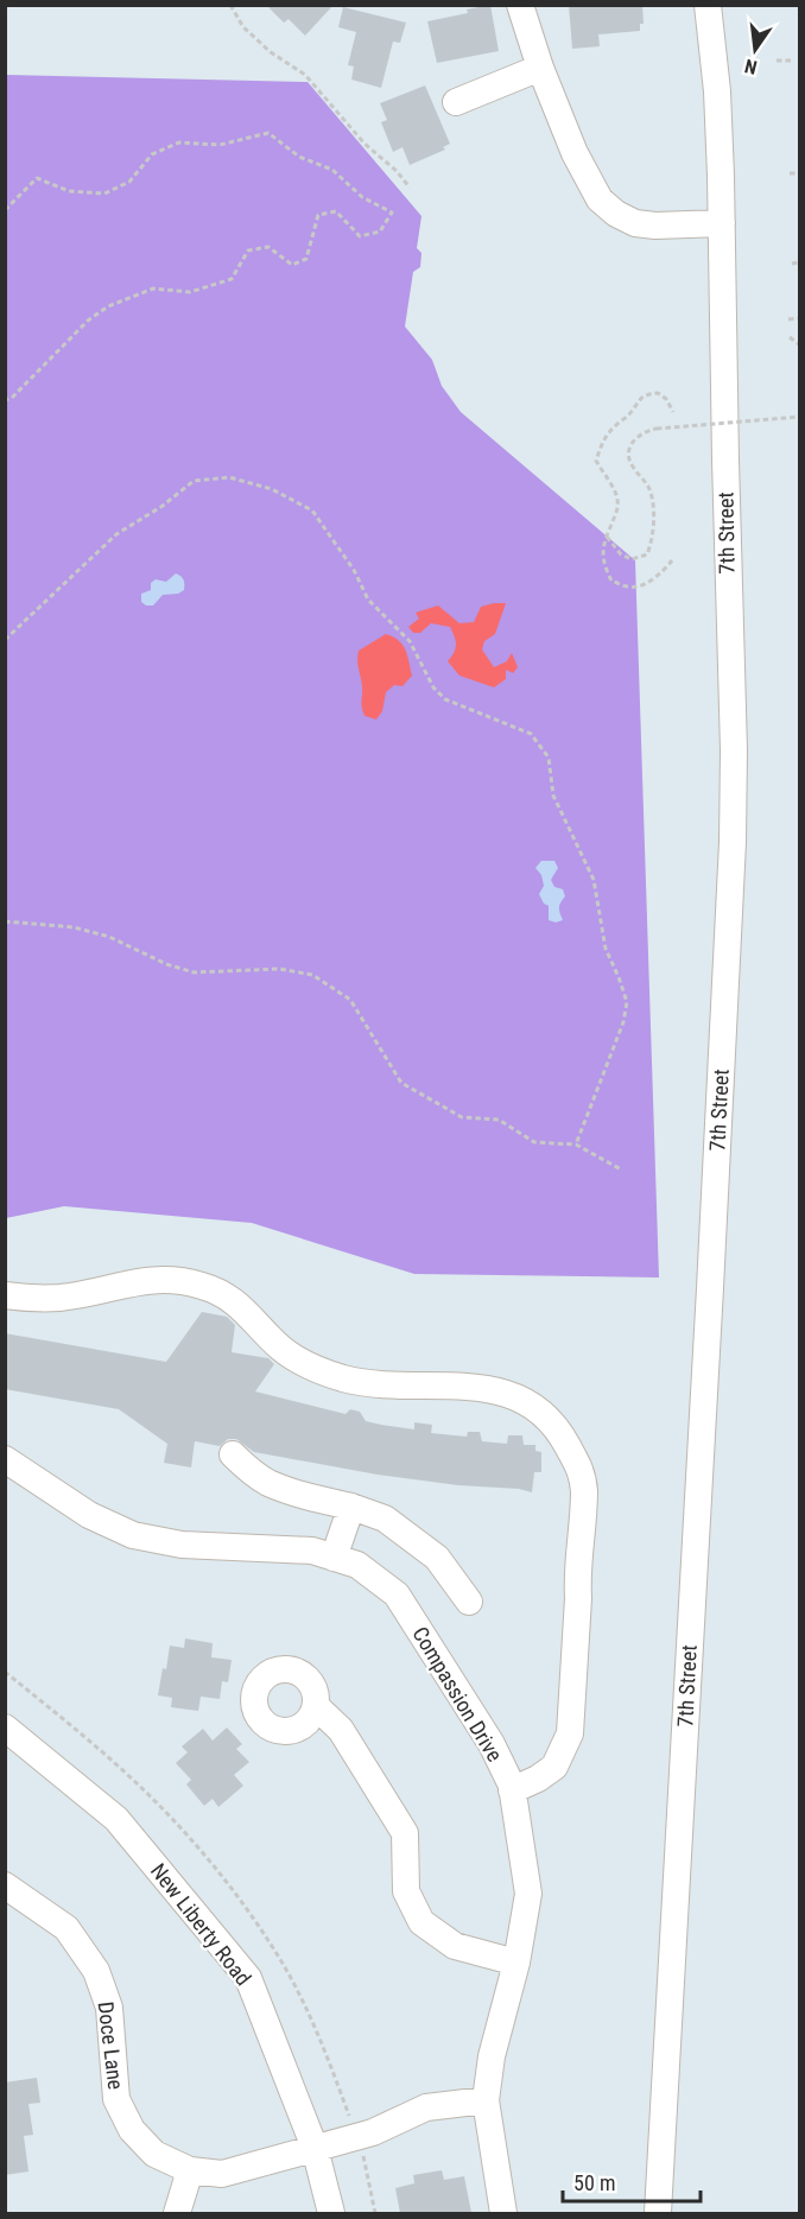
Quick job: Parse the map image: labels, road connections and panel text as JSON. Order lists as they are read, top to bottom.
{
  "streets": {
    "street": [
      "7th Street",
      "Compassion Drive",
      "New Liberty Road",
      "Doce Lane"
    ]
  },
  "crossings": [
    ["Compassion Drive", "Doce Lane"],
    ["New Liberty Road", "Doce Lane"]
  ],
  "scale_bar": "50 m",
  "north": "bottom"
}
